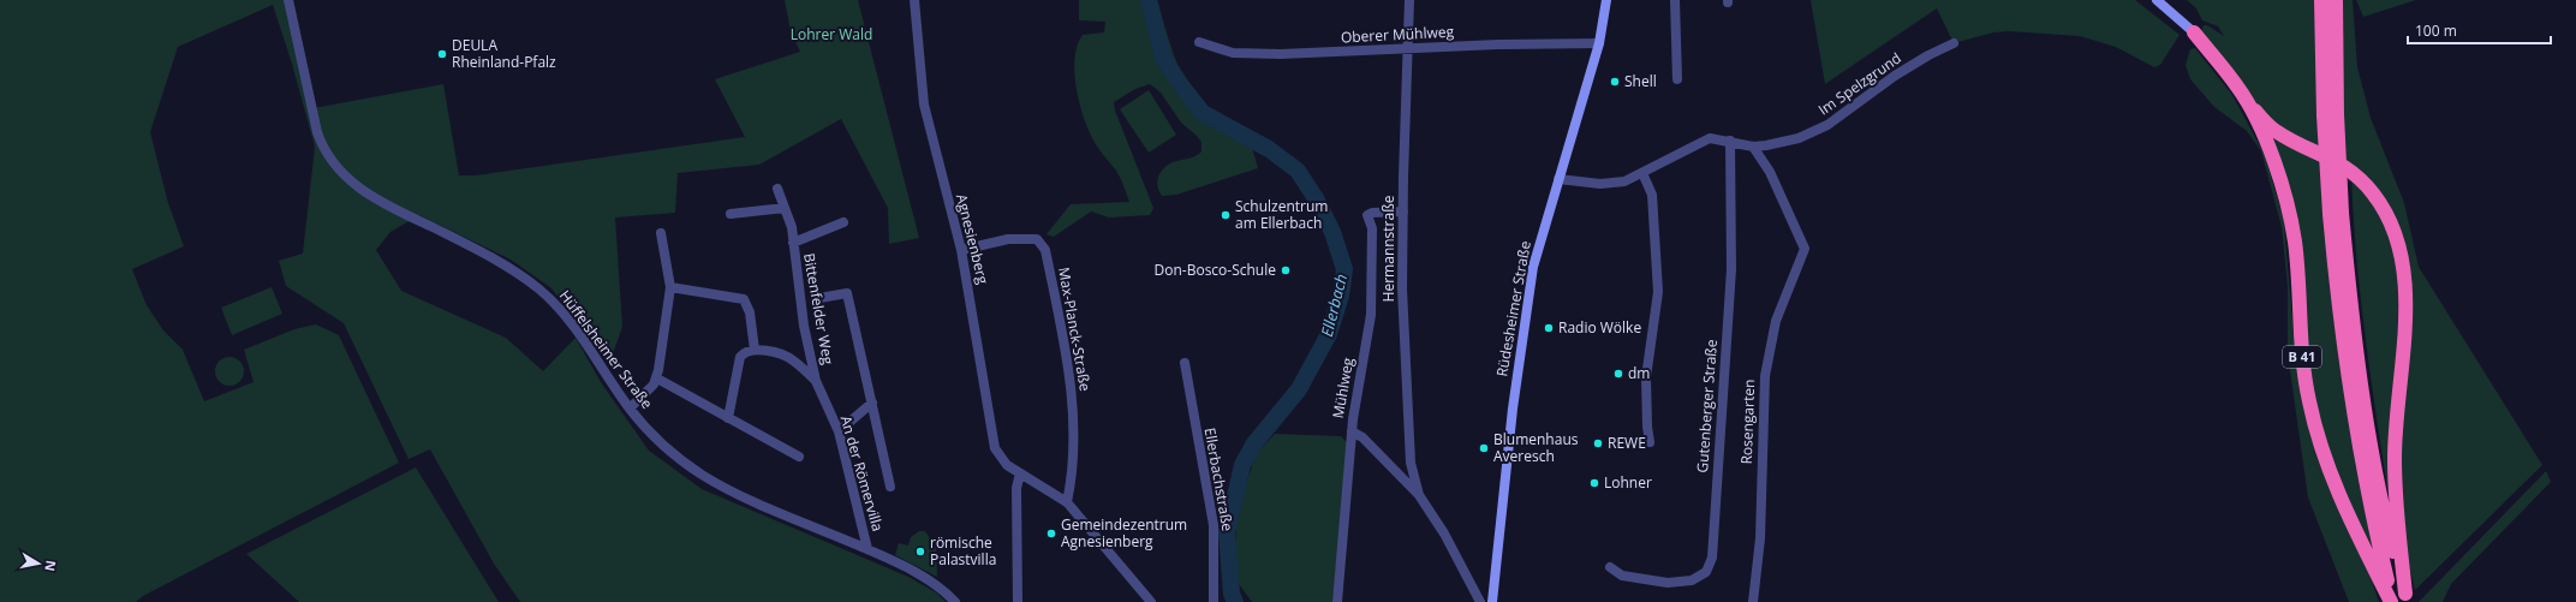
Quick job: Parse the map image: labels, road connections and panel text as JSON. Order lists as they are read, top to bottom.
{
  "streets": {
    "highway": ["B 41"],
    "street": [
      "Oberer Mühlweg",
      "Im Spelzgrund",
      "Agnesienberg",
      "Hermannstraße",
      "Bittenfelder Weg",
      "Rüdesheimer Straße",
      "Max-Planck-Straße",
      "Hüffelsheimer Straße",
      "Mühlweg",
      "Gutenberger Straße",
      "Rosengarten",
      "An der Römervilla",
      "Ellerbachstraße"
    ]
  },
  "crossings": [
    ["Oberer Mühlweg", "Hermannstraße"],
    ["Oberer Mühlweg", "Rüdesheimer Straße"],
    ["Im Spelzgrund", "Rüdesheimer Straße"],
    ["Im Spelzgrund", "Gutenberger Straße"],
    ["Im Spelzgrund", "Rosengarten"],
    ["Agnesienberg", "Max-Planck-Straße"],
    ["Hermannstraße", "Mühlweg"],
    ["Bittenfelder Weg", "An der Römervilla"],
    ["Hüffelsheimer Straße", "An der Römervilla"]
  ],
  "water": ["Ellerbach"],
  "parks": ["Lohrer Wald"],
  "places": [
    "DEULA Rheinland-Pfalz",
    "Shell",
    "Schulzentrum am Ellerbach",
    "Don-Bosco-Schule",
    "Radio Wölke",
    "dm",
    "REWE",
    "Blumenhaus Averesch",
    "Lohner",
    "Gemeindezentrum Agnesienberg",
    "römische Palastvilla"
  ],
  "scale_bar": "100 m",
  "north": "right"
}
